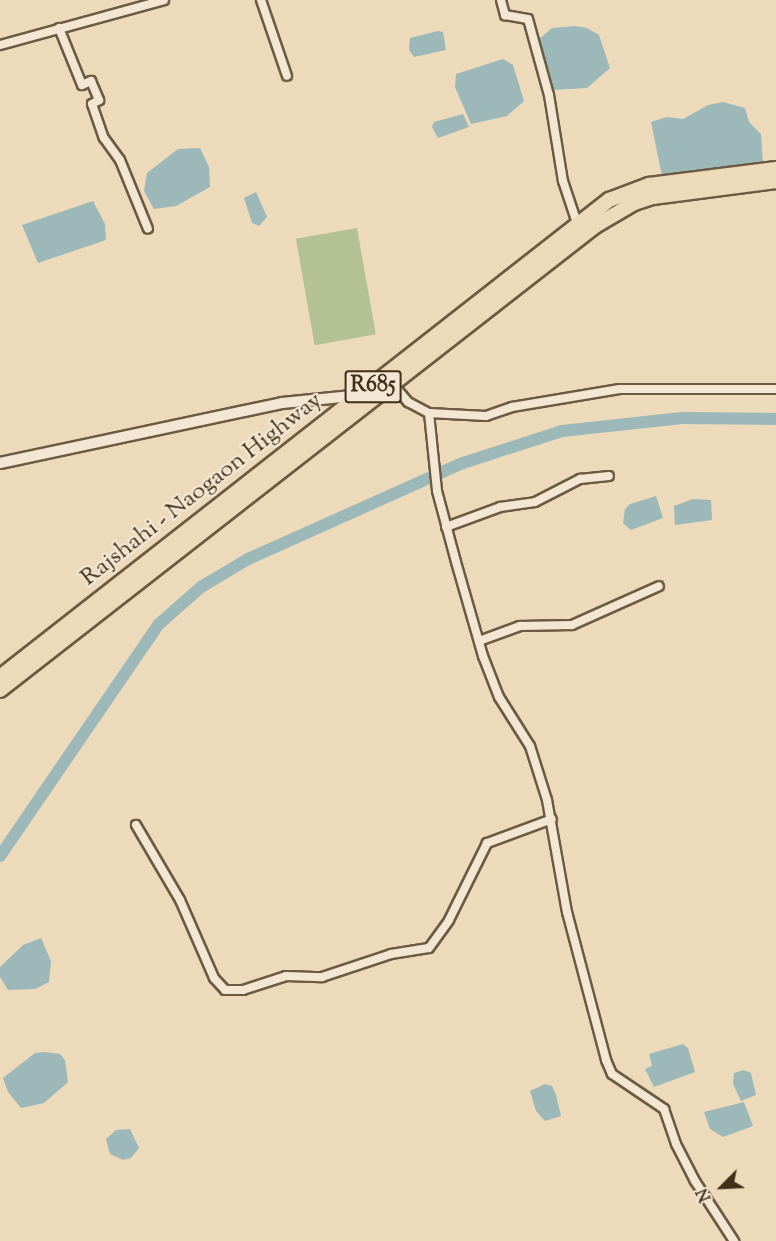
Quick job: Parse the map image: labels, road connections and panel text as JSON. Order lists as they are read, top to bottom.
{
  "streets": {
    "main road": ["R685", "Rajshahi - Naogaon Highway"]
  },
  "north": "bottom left"
}
